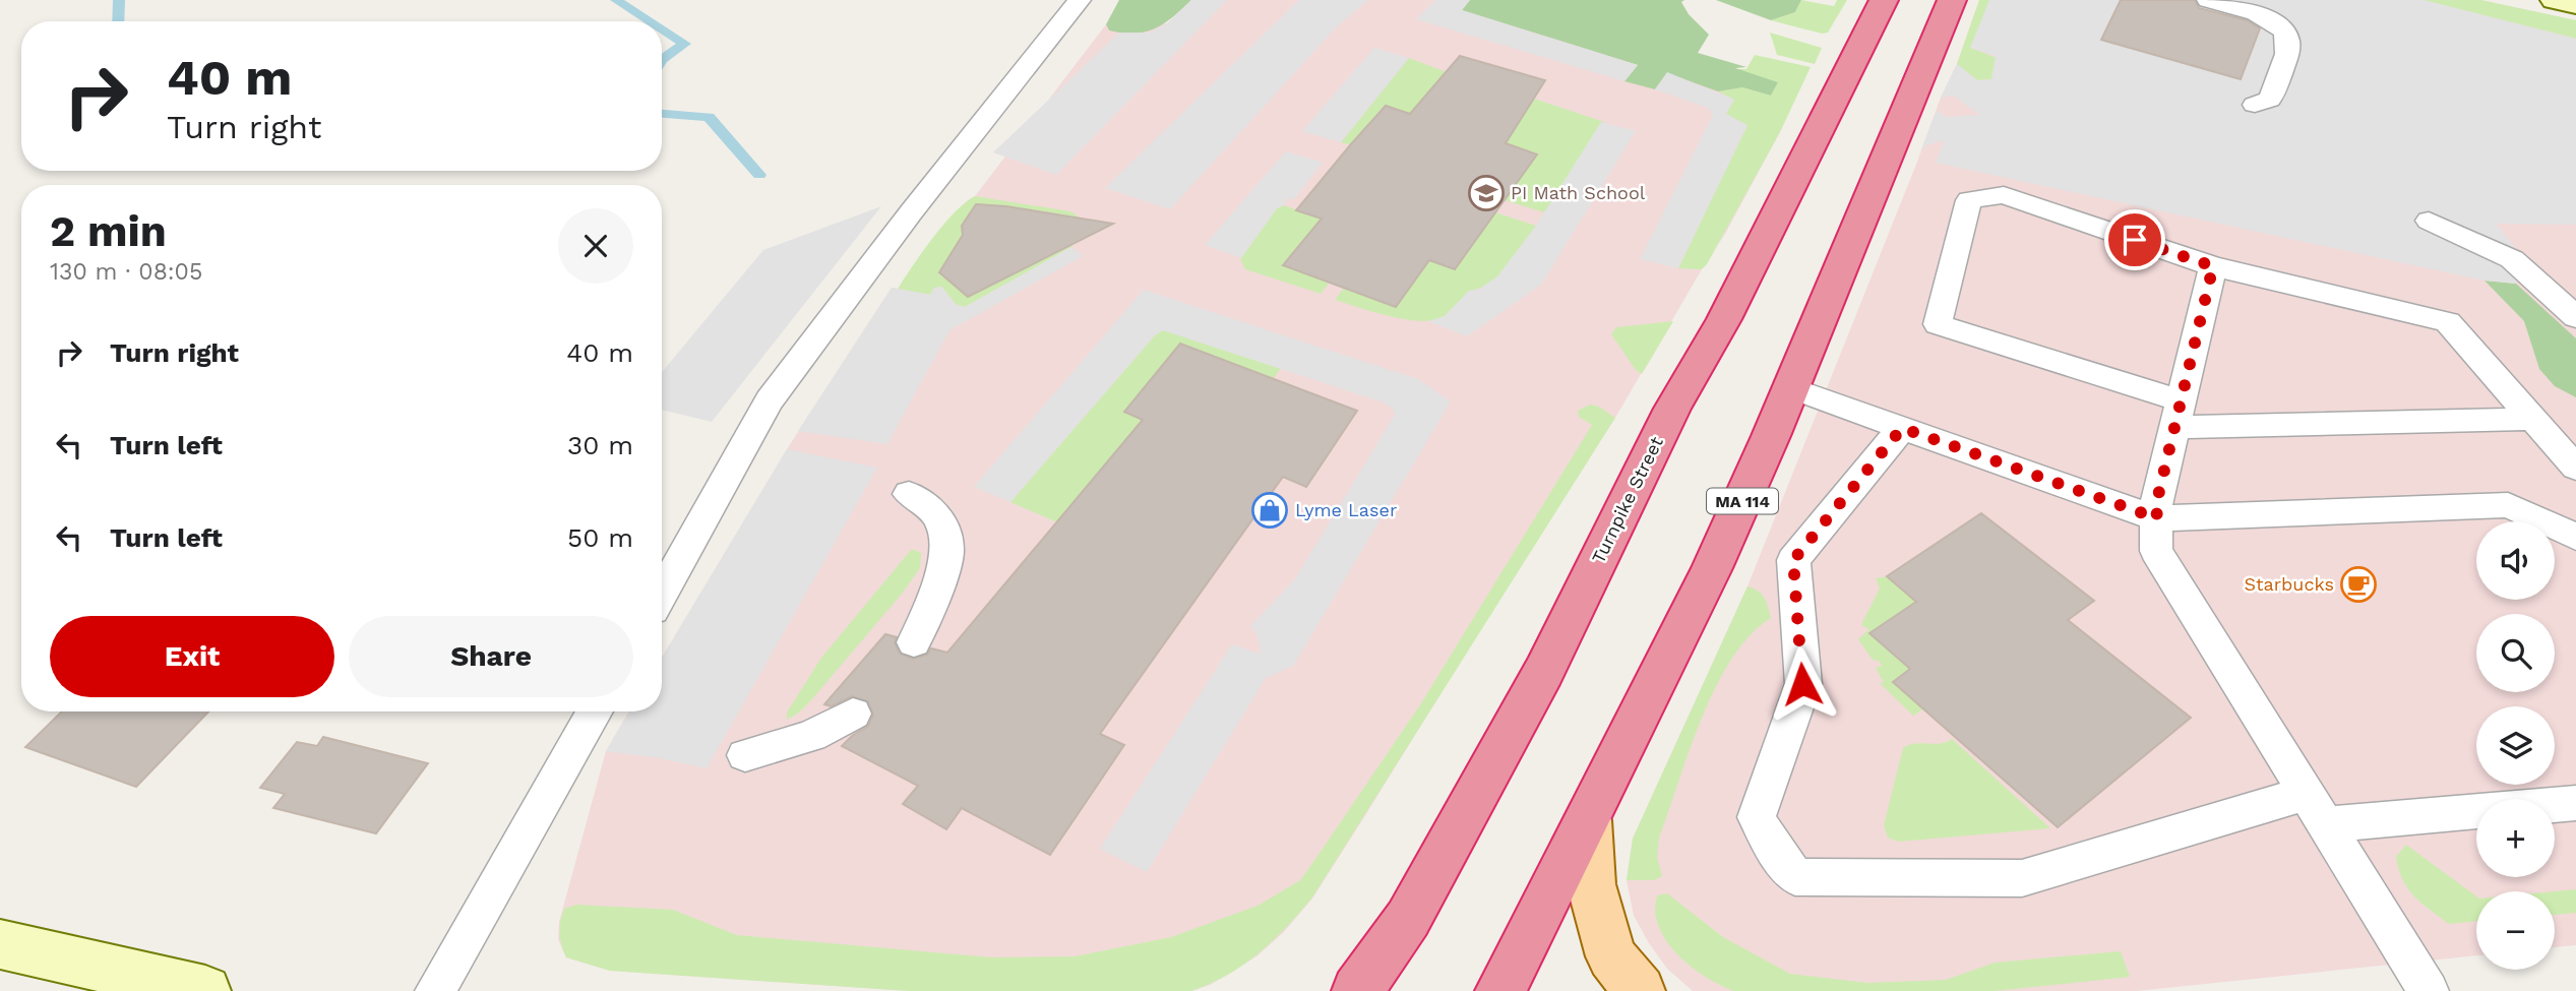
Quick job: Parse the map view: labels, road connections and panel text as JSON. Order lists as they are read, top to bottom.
{
  "streets": {
    "highway": ["Turnpike Street", "MA 114"]
  },
  "places": {
    "school or university": ["PI Math School"],
    "shop": ["Lyme Laser"],
    "cafe": ["Starbucks"]
  },
  "page": {
    "turn": ["40 m", "Turn right"],
    "heading": ["2 min", "130 m · 08:05"],
    "list": [
      {
        "name": "Turn right",
        "value": "40 m"
      },
      {
        "name": "Turn left",
        "value": "30 m"
      },
      {
        "name": "Turn left",
        "value": "50 m"
      }
    ],
    "map_buttons": ["+", "−"],
    "buttons": ["Exit", "Share"]
  }
}
